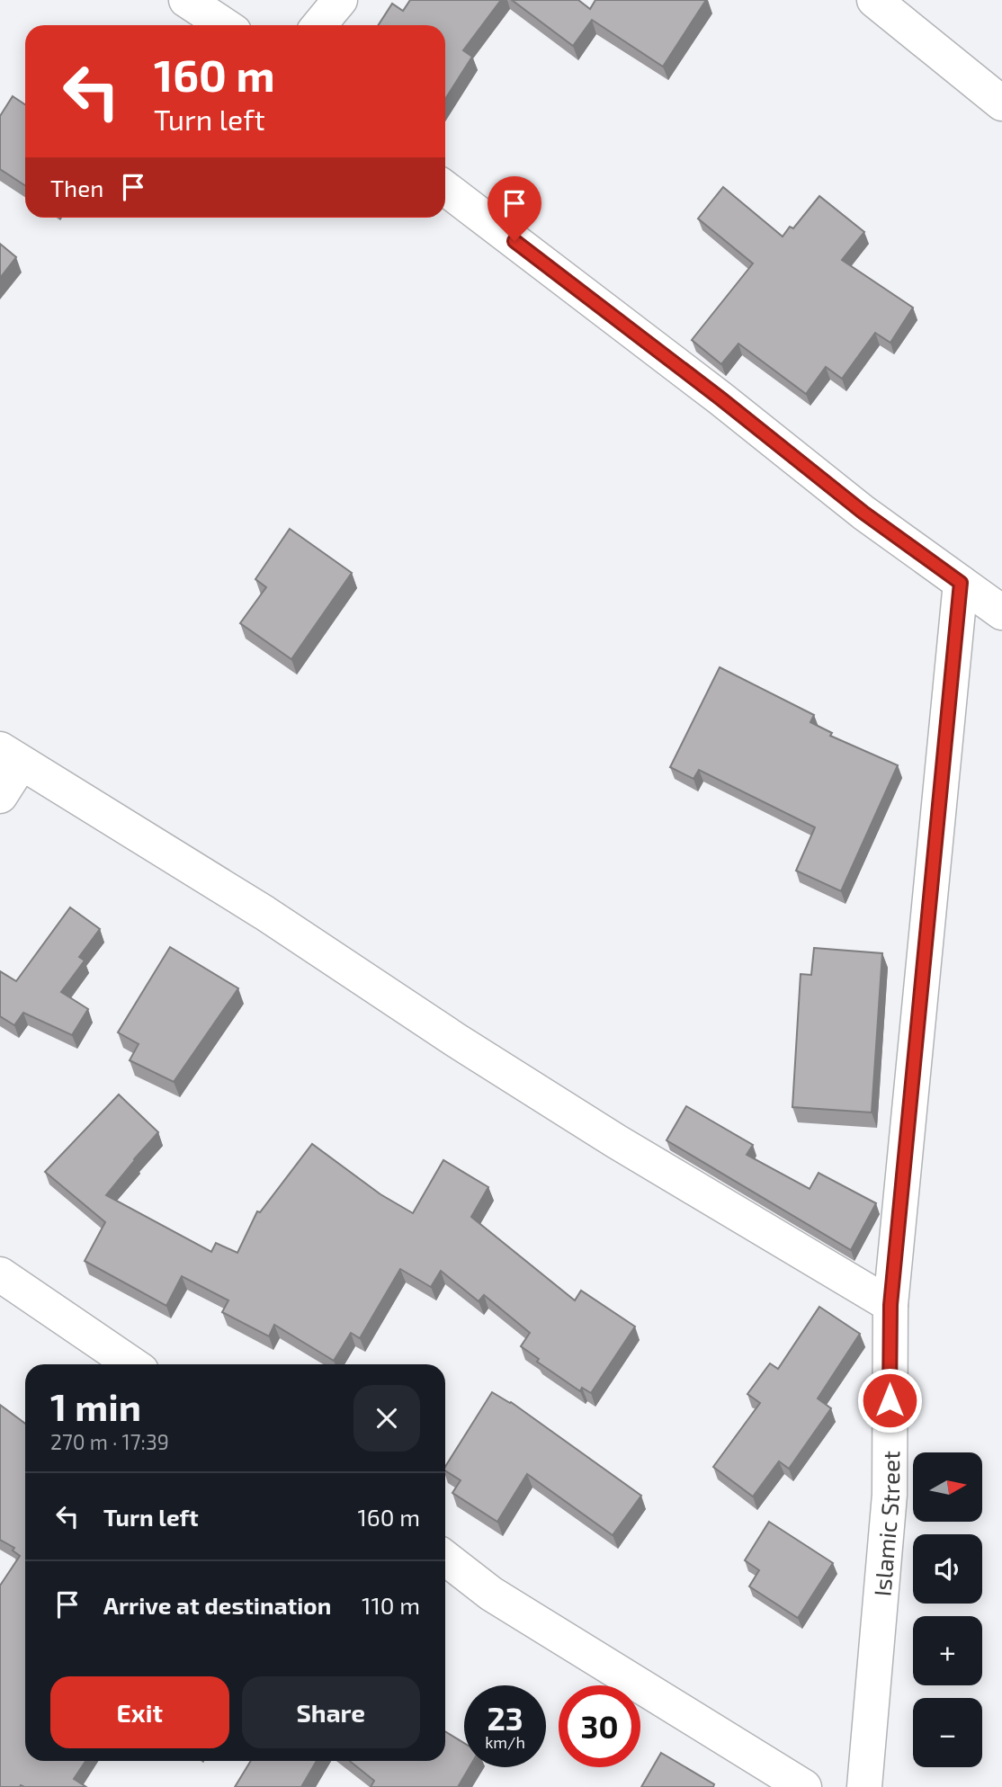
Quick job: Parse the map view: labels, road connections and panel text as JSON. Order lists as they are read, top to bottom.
{
  "streets": {
    "street": ["Islamic Street"]
  },
  "north": "right",
  "page": {
    "turn": ["160 m", "Turn left"],
    "then": "Then",
    "heading": ["1 min", "270 m · 17:39"],
    "map_buttons": ["+", "−"],
    "list": [
      {
        "name": "Turn left",
        "value": "160 m"
      },
      {
        "name": "Arrive at destination",
        "value": "110 m"
      }
    ],
    "buttons": ["Exit", "Share"],
    "speed": "23 km/h",
    "limit": "30"
  }
}
